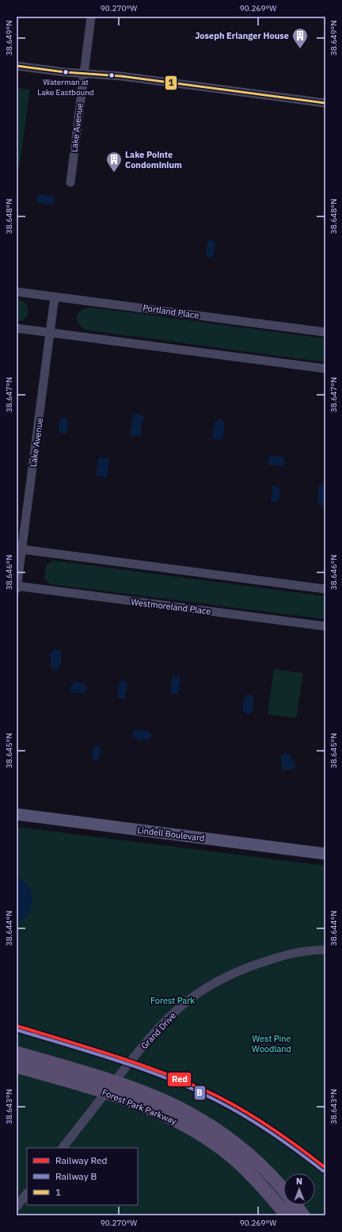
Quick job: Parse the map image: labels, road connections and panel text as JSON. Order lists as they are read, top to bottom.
{
  "streets": {
    "main road": ["Lindell Boulevard", "Forest Park Parkway"],
    "street": [
      "Lake Avenue",
      "Portland Place",
      "Westmoreland Place",
      "Grand Drive"
    ]
  },
  "crossings": [
    ["Lake Avenue", "Portland Place"],
    ["Lake Avenue", "Westmoreland Place"]
  ],
  "parks": ["Forest Park", "West Pine Woodland"],
  "places": {
    "building": ["Joseph Erlanger House", "Lake Pointe Condominium"],
    "other": ["Waterman at Lake Eastbound"]
  },
  "lines": ["transit line 1", "rail line Red", "rail line B"],
  "legend": ["Railway Red", "Railway B", "1"],
  "north": "top",
  "coordinates": [
    "90.270°W",
    "90.269°W",
    "38.649°N",
    "38.648°N",
    "38.647°N",
    "38.646°N",
    "38.645°N",
    "38.644°N",
    "38.643°N"
  ]
}
